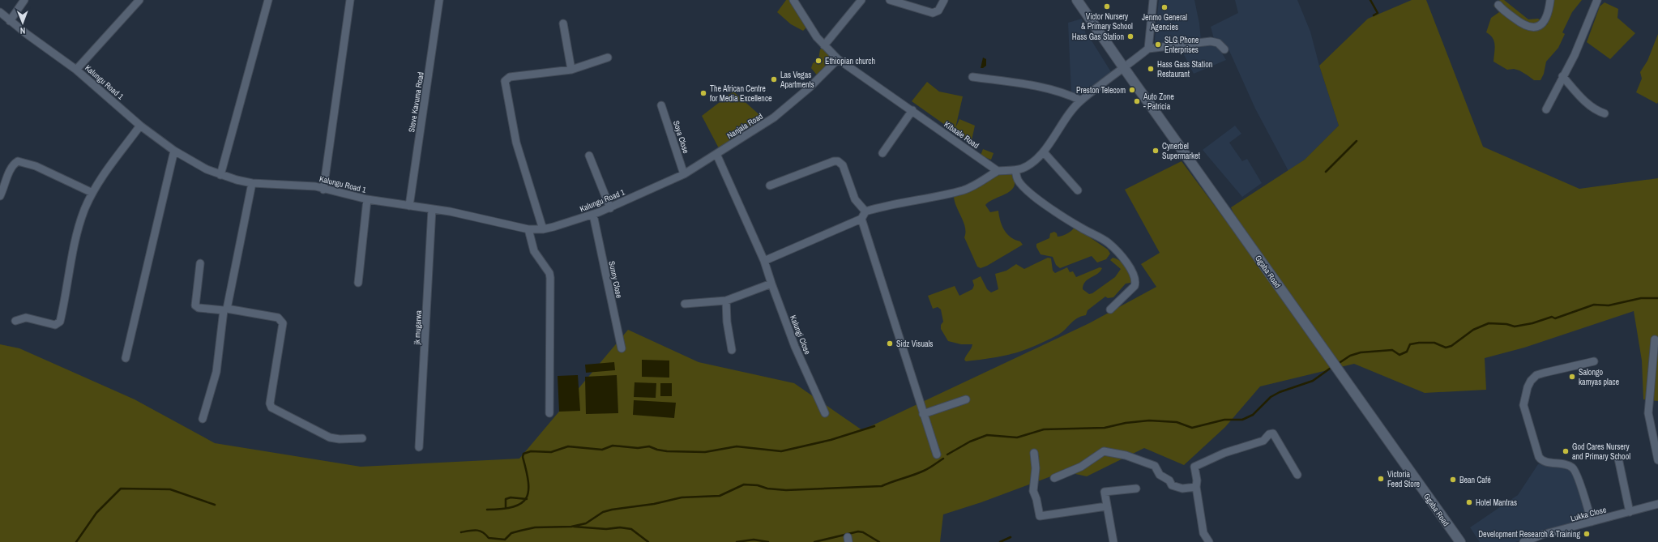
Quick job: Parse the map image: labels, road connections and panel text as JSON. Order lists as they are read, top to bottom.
{
  "streets": {
    "main road": ["Ggaba Road"],
    "street": [
      "Kalungu Road 1",
      "Steve Kavuma Road",
      "Nanjala Road",
      "Kibaale Road",
      "Soya Close",
      "Sunny Close",
      "jk mugarwa",
      "Kalungi Close",
      "Lukka Close"
    ]
  },
  "crossings": [
    ["Kalungu Road 1", "Steve Kavuma Road"],
    ["Kalungu Road 1", "Nanjala Road"],
    ["Kalungu Road 1", "Soya Close"],
    ["Kalungu Road 1", "Sunny Close"],
    ["Kalungu Road 1", "jk mugarwa"],
    ["Nanjala Road", "Kibaale Road"],
    ["Nanjala Road", "Soya Close"],
    ["Nanjala Road", "Kalungi Close"]
  ],
  "places": [
    "Victor Nursery & Primary School",
    "Jenmo General Agencies",
    "Hass Gas Station",
    "SLG Phone Enterprises",
    "Ethiopian church",
    "Hass Gass Station Restaurant",
    "Las Vegas Apartments",
    "Preston Telecom",
    "The African Centre for Media Excellence",
    "Auto Zone - Patricia",
    "Cynerbel Supermarket",
    "Sidz Visuals",
    "Salongo kamyas place",
    "God Cares Nursery and Primary School",
    "Victoria Feed Store",
    "Bean Café",
    "Hotel Mantras",
    "Development Research & Training"
  ],
  "north": "bottom"
}
